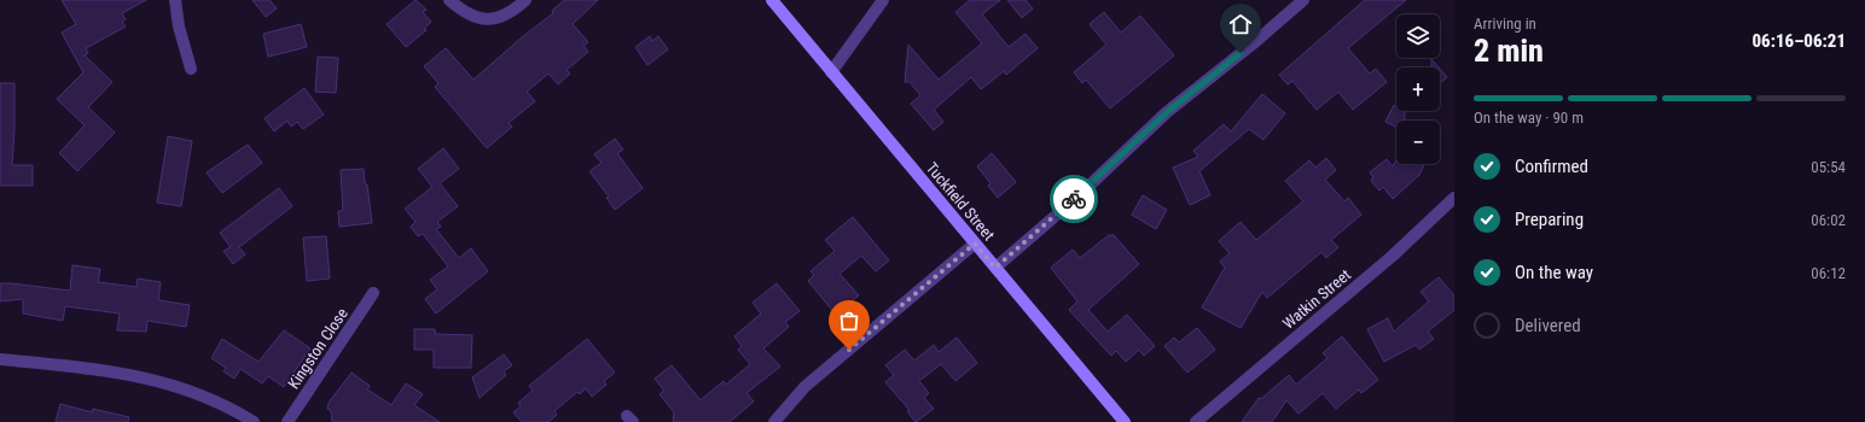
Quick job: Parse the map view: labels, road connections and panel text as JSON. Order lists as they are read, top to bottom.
{
  "streets": {
    "main road": ["Tuckfield Street"],
    "street": ["Watkin Street", "Kingston Close"]
  },
  "page": {
    "heading": ["2 min", "Arriving in", "06:16–06:21"],
    "map_buttons": ["+", "−"],
    "bar": "On the way · 90 m",
    "list": [
      ["Confirmed", "05:54"],
      ["Preparing", "06:02"],
      ["On the way", "06:12"],
      "Delivered"
    ]
  }
}
